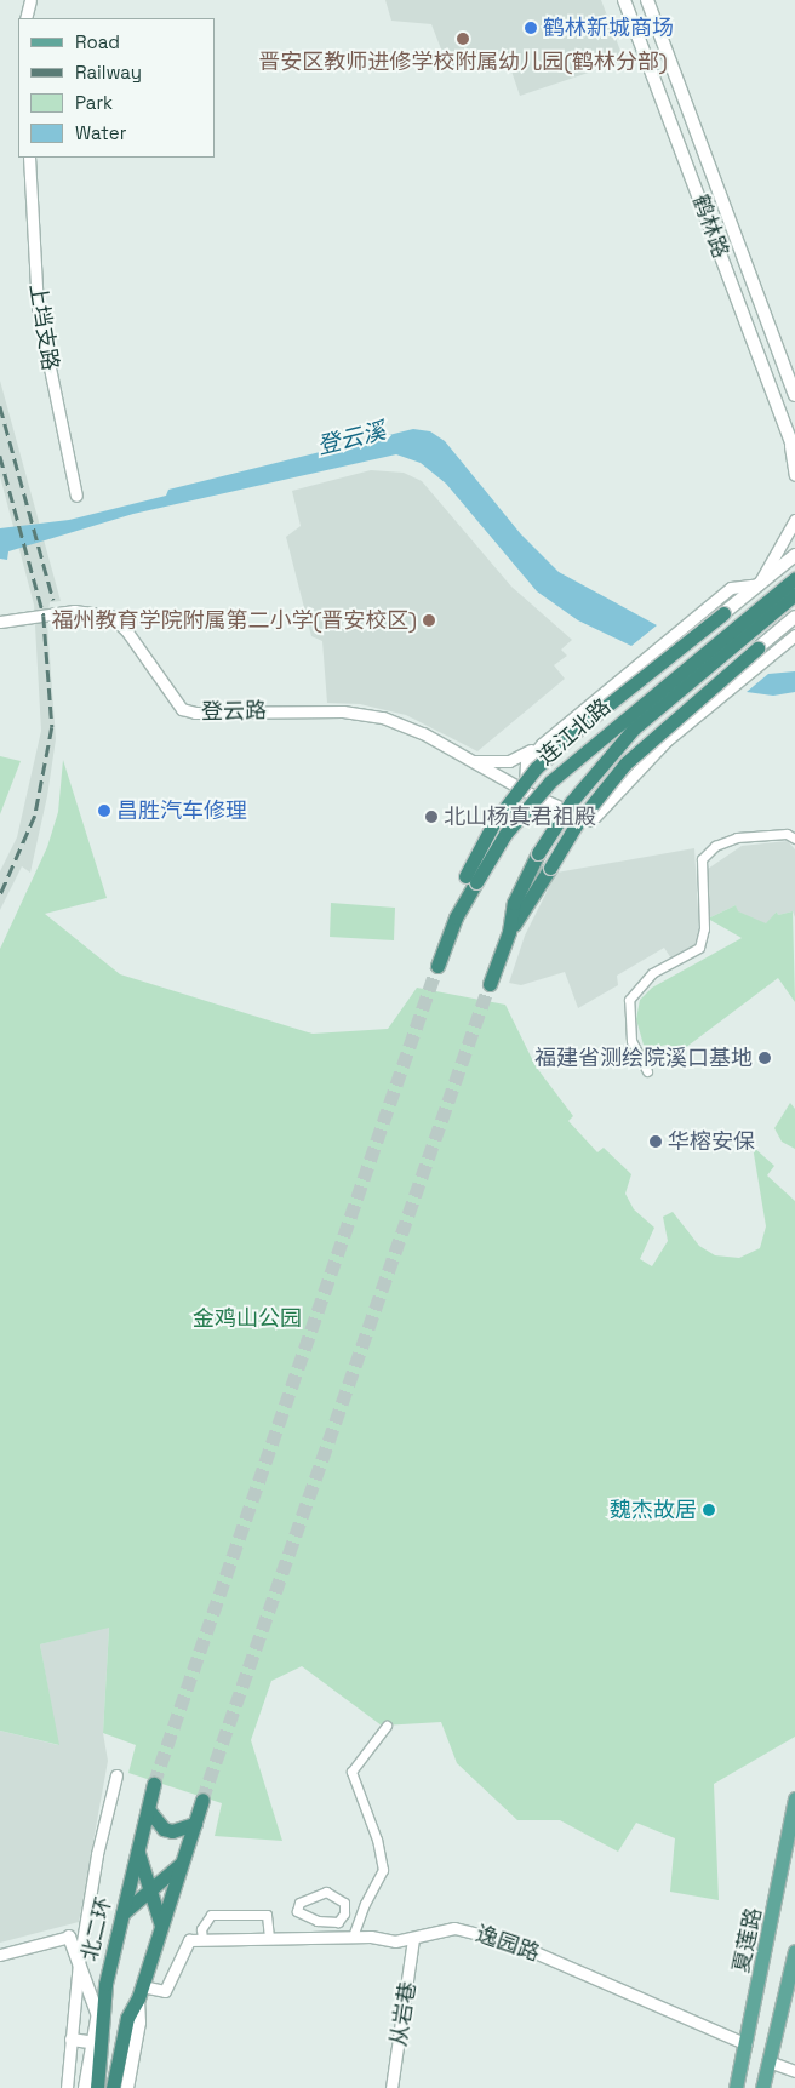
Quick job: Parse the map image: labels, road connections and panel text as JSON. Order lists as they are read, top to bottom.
{
  "streets": {
    "highway": ["连江北路", "北二环"],
    "main road": ["鹤林路", "夏莲路"],
    "street": [
      "上垱支路",
      "登云路",
      "逸园路",
      "从岩巷"
    ]
  },
  "crossings": [
    ["夏莲路", "逸园路"],
    ["逸园路", "从岩巷"]
  ],
  "water": ["登云溪"],
  "parks": ["金鸡山公园"],
  "places": [
    "鹤林新城商场",
    "晋安区教师进修学校附属幼儿园(鹤林分部)",
    "福州教育学院附属第二小学(晋安校区)",
    "昌胜汽车修理",
    "北山杨真君祖殿",
    "福建省测绘院溪口基地",
    "华榕安保",
    "魏杰故居"
  ],
  "legend": [
    "Road",
    "Railway",
    "Park",
    "Water"
  ]
}
